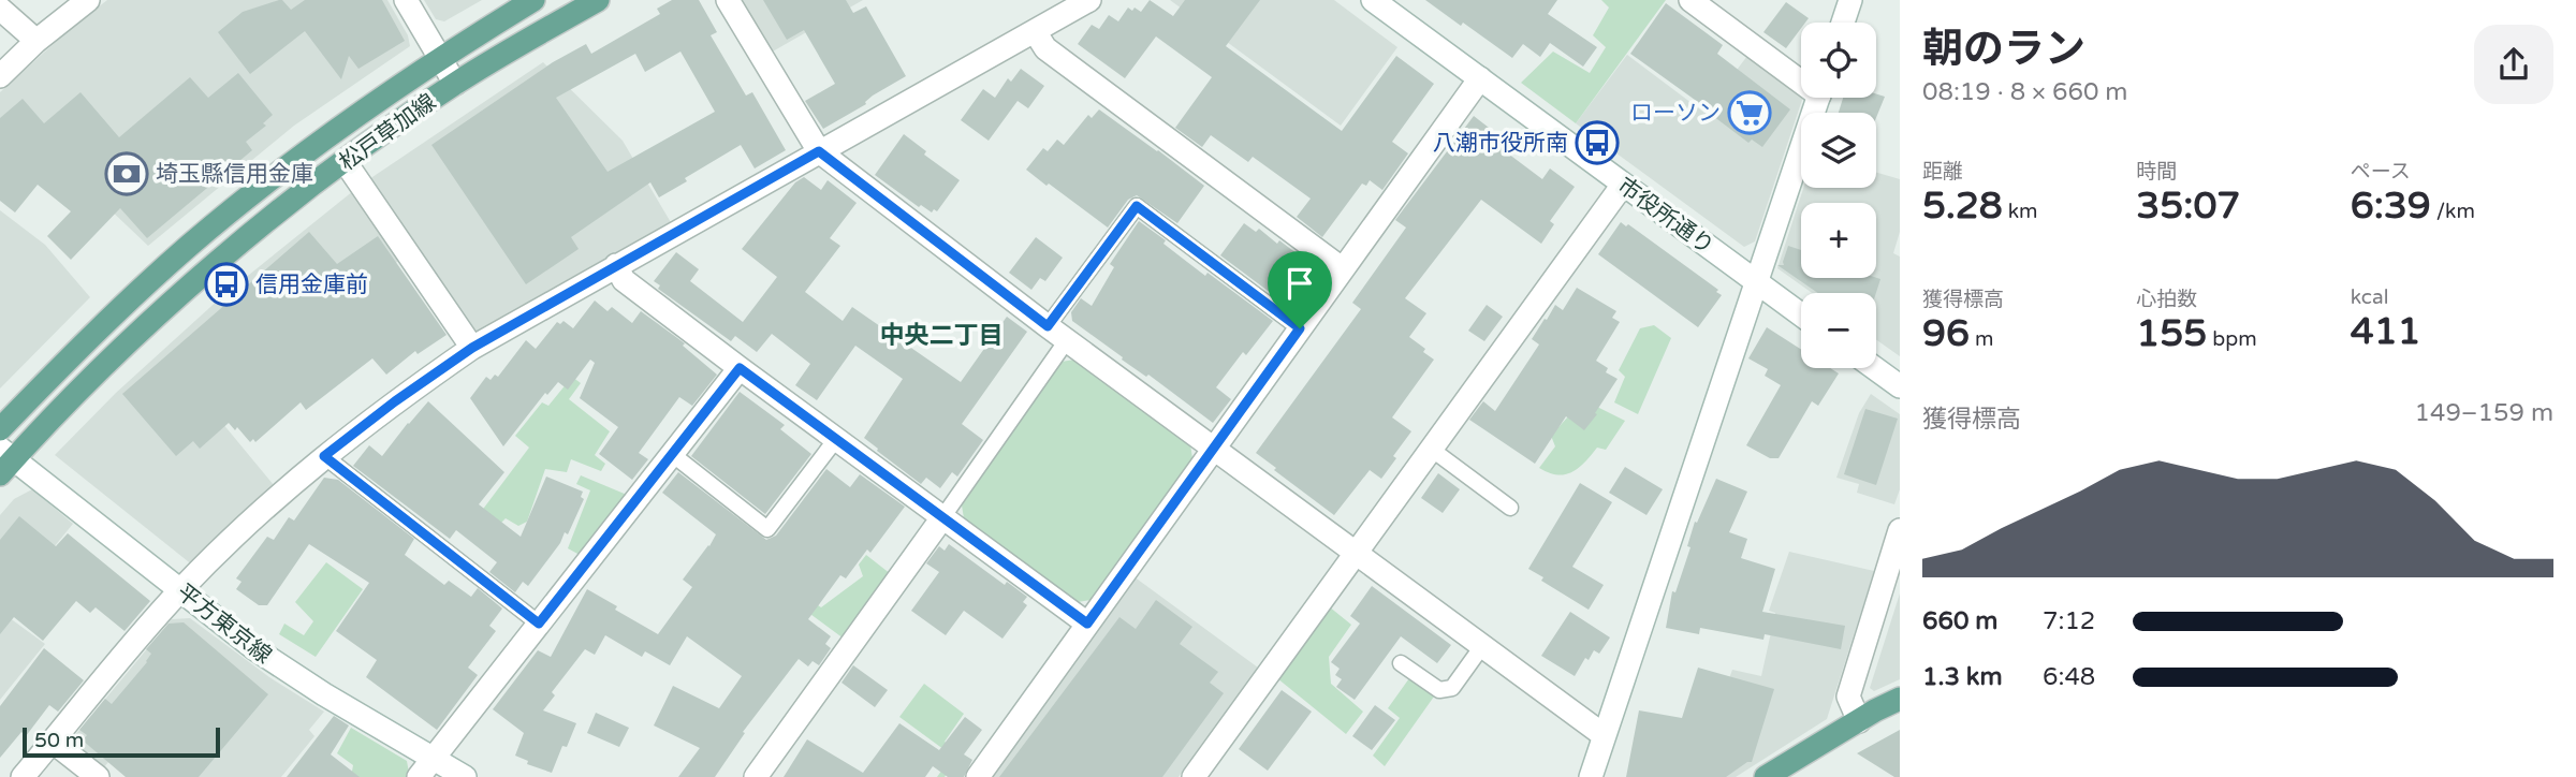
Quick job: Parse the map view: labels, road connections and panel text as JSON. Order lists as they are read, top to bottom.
{
  "streets": {
    "main road": ["松戸草加線"],
    "street": ["市役所通り", "平方東京線"]
  },
  "crossings": [
    ["松戸草加線", "平方東京線"]
  ],
  "districts": ["中央二丁目"],
  "places": {
    "supermarket": ["ローソン"],
    "bus stop": ["八潮市役所南", "信用金庫前"],
    "bank": ["埼玉縣信用金庫"]
  },
  "scale_bar": "50 m",
  "page": {
    "heading": ["朝のラン", "08:19 · 8 × 660 m"],
    "map_buttons": ["+", "−"],
    "stats": [
      ["距離", "5.28 km"],
      ["時間", "35:07"],
      ["ペース", "6:39 /km"],
      ["獲得標高", "96 m"],
      ["心拍数", "155 bpm"],
      ["kcal", "411"]
    ],
    "chart": ["獲得標高", "149–159 m"],
    "list": [
      {
        "name": "660 m",
        "note": "7:12"
      },
      {
        "name": "1.3 km",
        "note": "6:48"
      }
    ],
    "scale": "50 m"
  }
}
